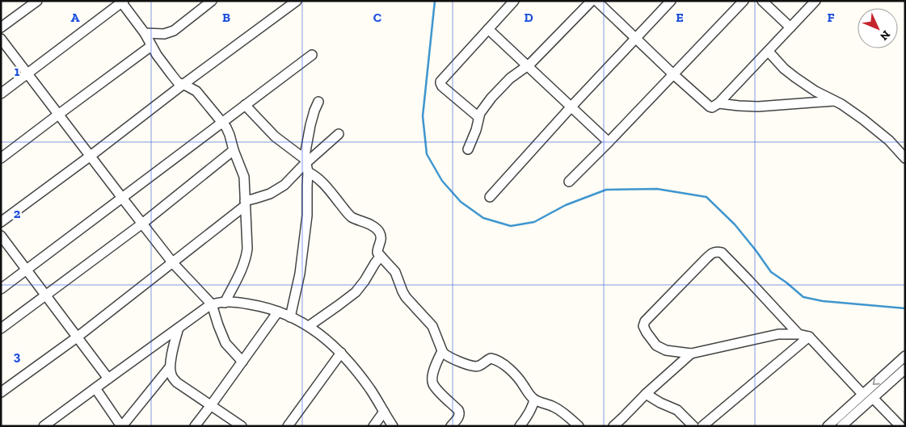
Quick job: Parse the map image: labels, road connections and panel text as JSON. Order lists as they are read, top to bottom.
{
  "north": "bottom right",
  "grid": {
    "columns": [
      "A",
      "B",
      "C",
      "D",
      "E",
      "F"
    ],
    "rows": ["1", "2", "3"]
  }
}
